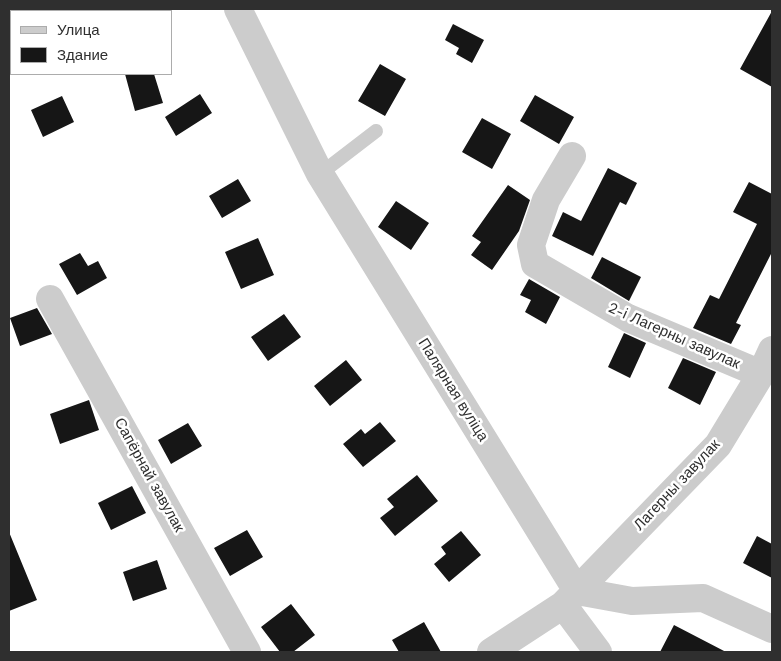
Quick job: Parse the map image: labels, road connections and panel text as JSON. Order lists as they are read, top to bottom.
{
  "streets": {
    "street": [
      "2-і Лагерны завулак",
      "Палярная вуліца",
      "Сапёрнай завулак",
      "Лагерны завулак"
    ]
  },
  "crossings": [
    ["2-і Лагерны завулак", "Лагерны завулак"],
    ["Палярная вуліца", "Лагерны завулак"]
  ],
  "legend": ["Улица", "Здание"]
}
